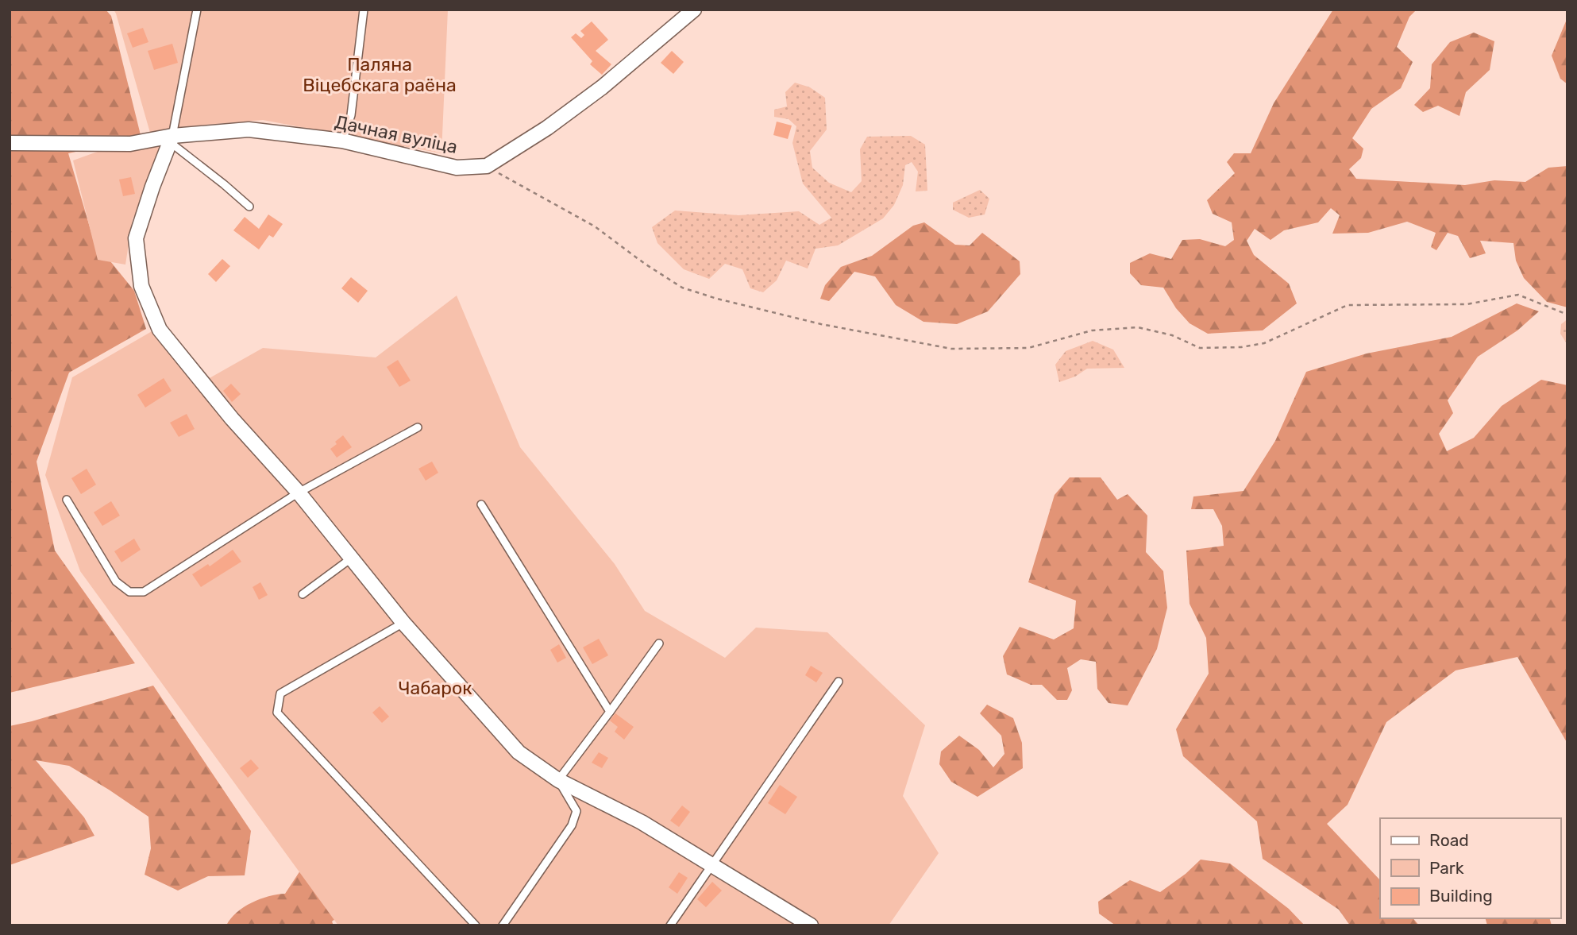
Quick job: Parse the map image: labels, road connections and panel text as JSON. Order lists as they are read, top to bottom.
{
  "streets": {
    "street": ["Дачная вуліца"]
  },
  "parks": ["Паляна Віцебскага раёна", "Чабарок"],
  "legend": ["Road", "Park", "Building"]
}
